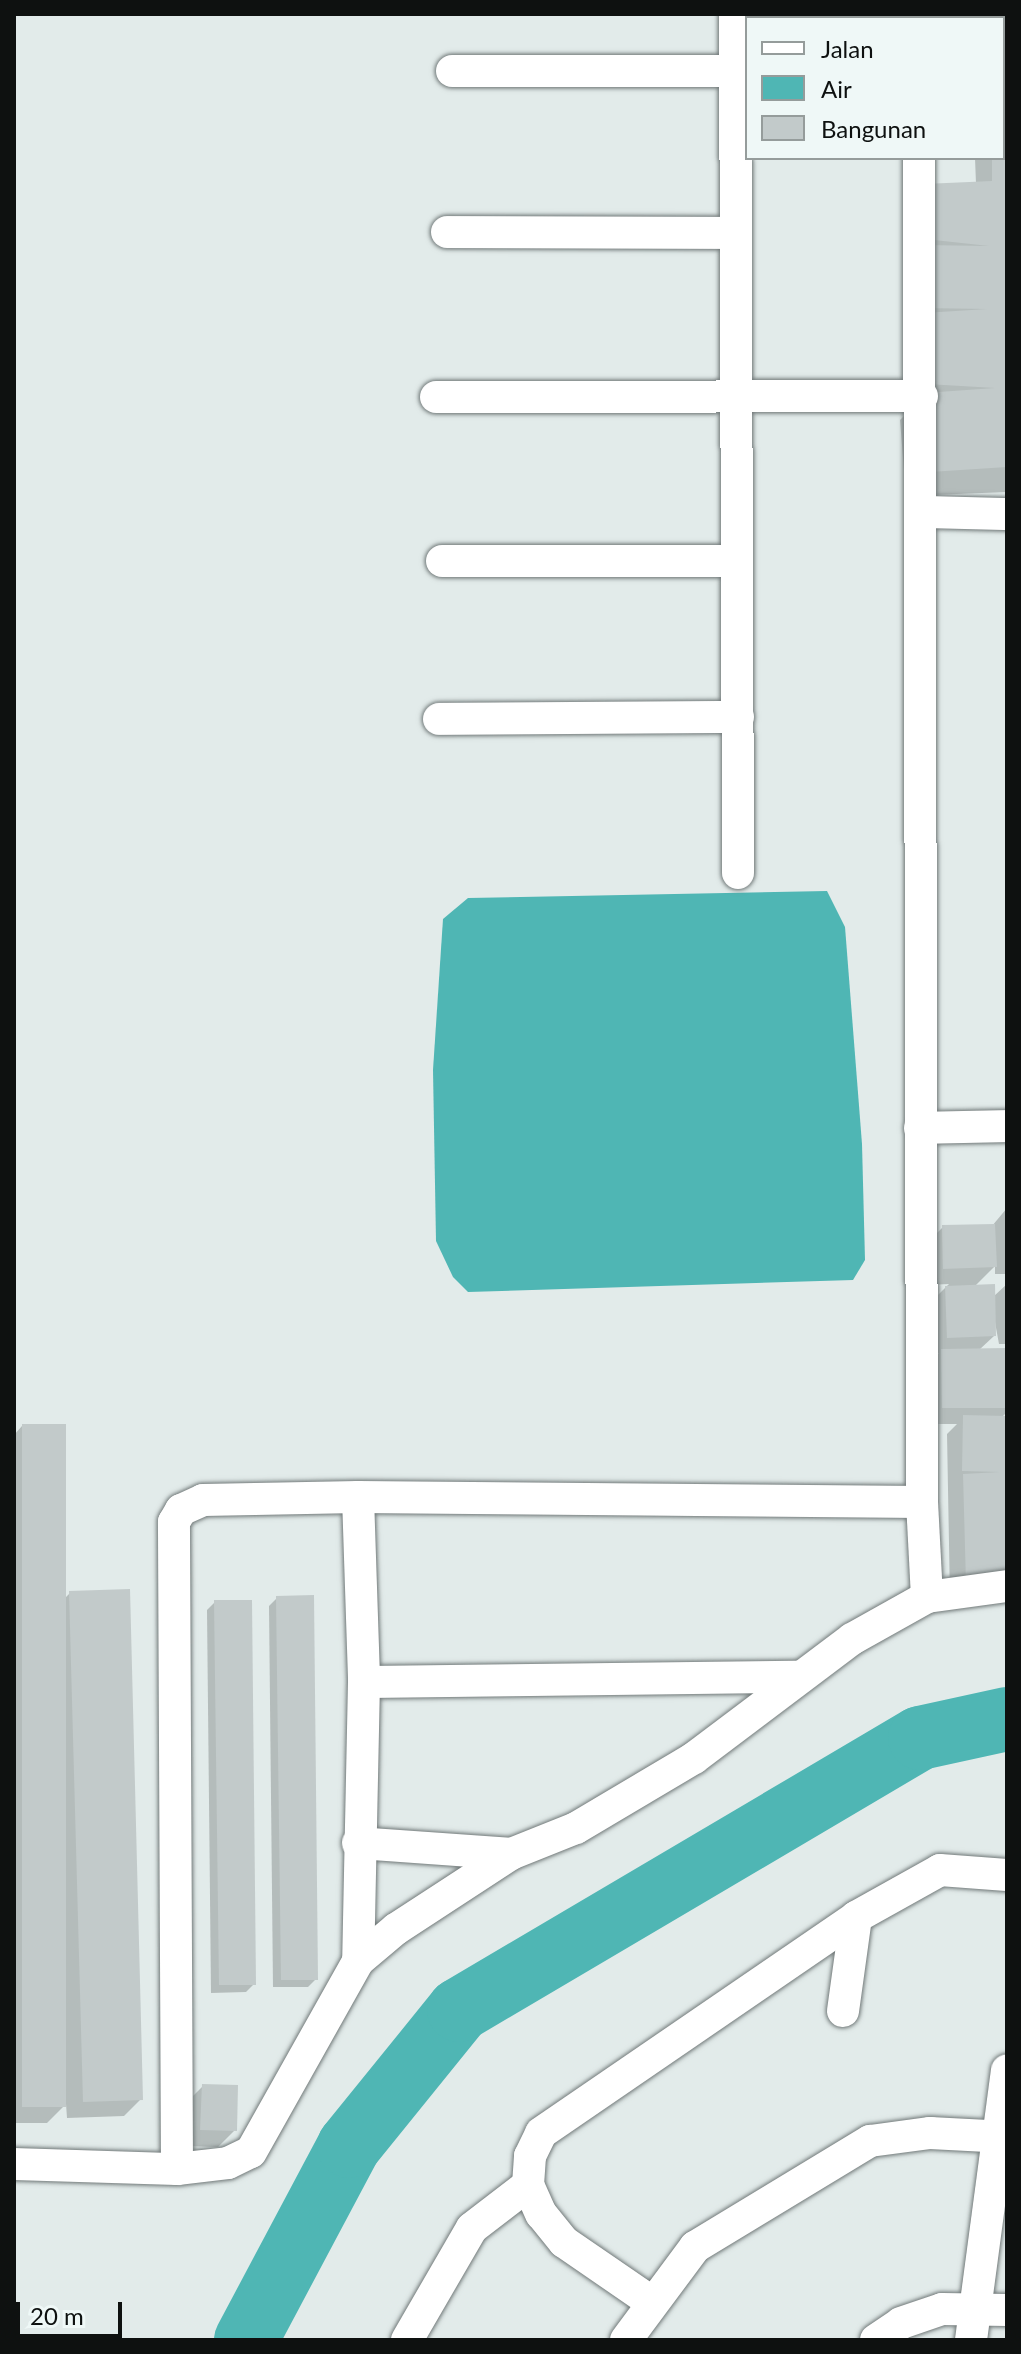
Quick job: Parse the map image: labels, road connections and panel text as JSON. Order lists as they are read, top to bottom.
{
  "legend": ["Jalan", "Air", "Bangunan"],
  "scale_bar": "20 m"
}
